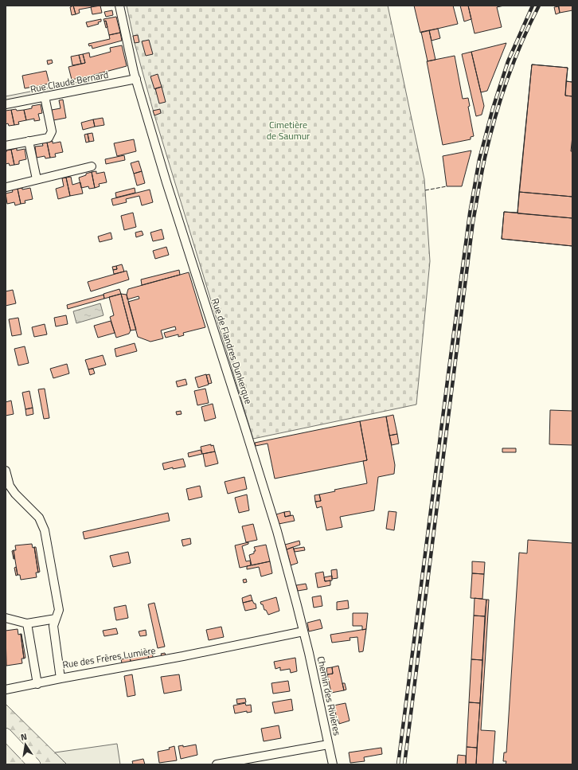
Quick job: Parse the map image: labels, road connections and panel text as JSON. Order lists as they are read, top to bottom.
{
  "streets": {
    "street": [
      "Rue Claude Bernard",
      "Rue de Flandres Dunkerque",
      "Rue des Frères Lumière",
      "Chemin des Rivières"
    ]
  },
  "crossings": [
    ["Rue Claude Bernard", "Rue de Flandres Dunkerque"],
    ["Rue de Flandres Dunkerque", "Rue des Frères Lumière"],
    ["Rue de Flandres Dunkerque", "Chemin des Rivières"],
    ["Rue des Frères Lumière", "Chemin des Rivières"]
  ],
  "parks": ["Cimetière de Saumur"],
  "north": "top"
}
